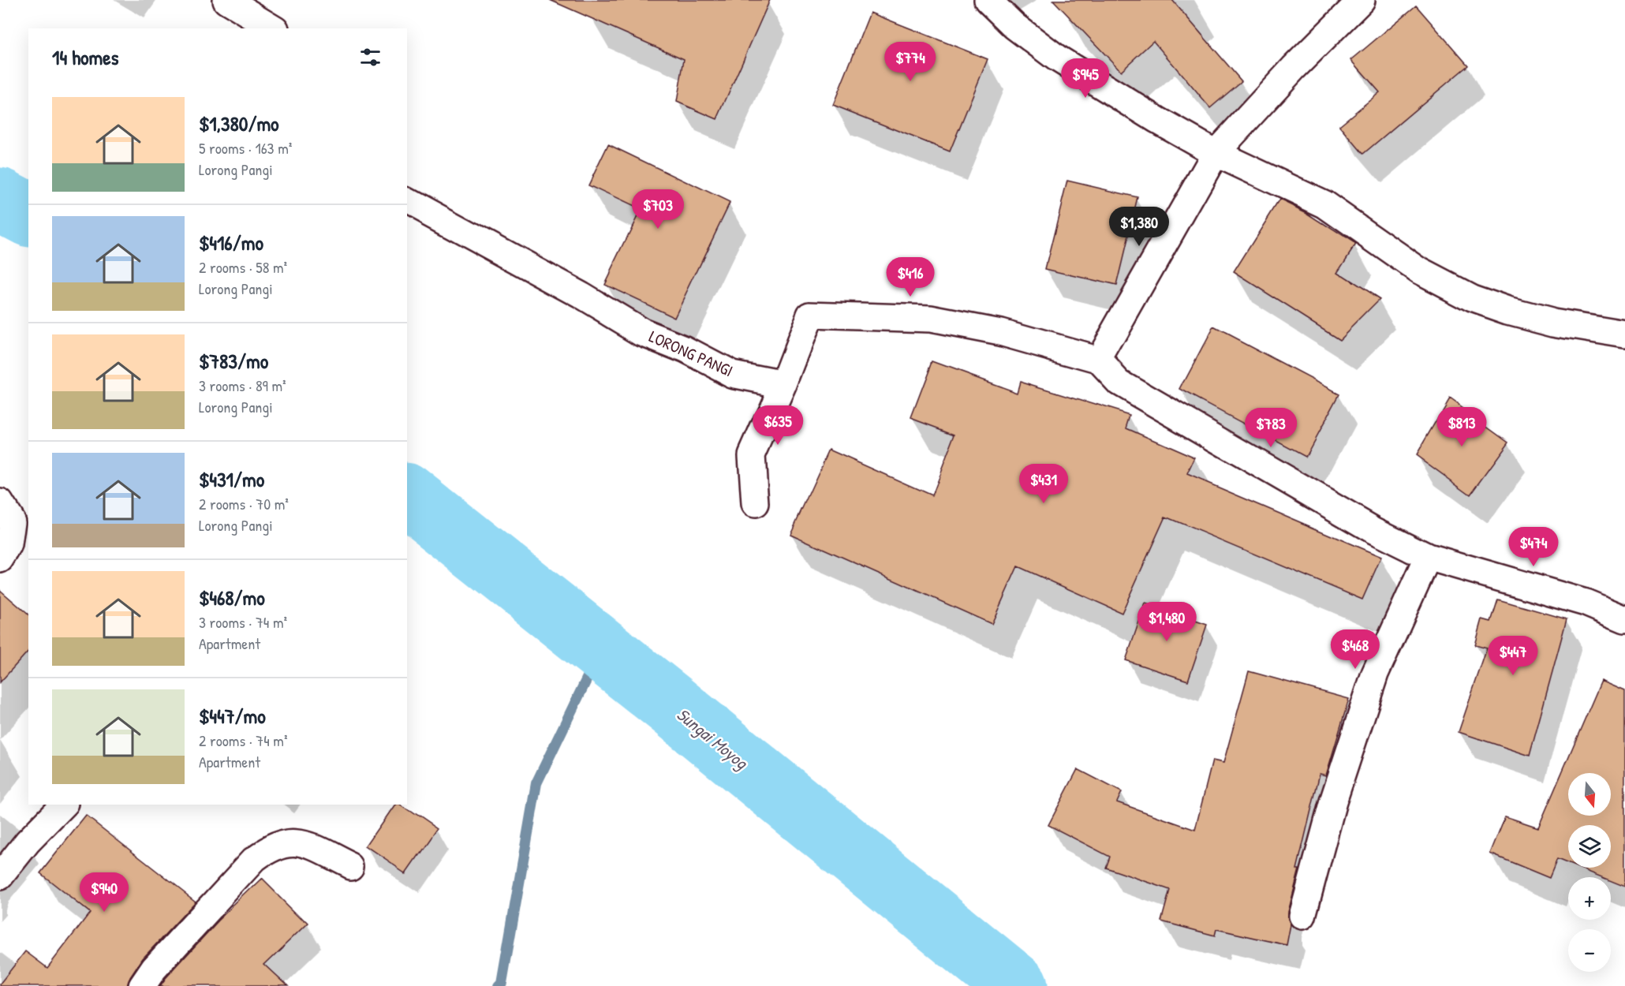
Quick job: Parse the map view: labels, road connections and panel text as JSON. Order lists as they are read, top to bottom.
{
  "streets": {
    "street": ["LORONG PANGI"]
  },
  "water": ["Sungai Moyog"],
  "north": "bottom",
  "page": {
    "heading": "14 homes",
    "price": [
      "$774",
      "$945",
      "$703",
      "$1,380",
      "$416",
      "$635",
      "$813",
      "$783",
      "$431",
      "$474",
      "$1,480",
      "$468",
      "$447",
      "$940"
    ],
    "list": [
      {
        "name": "$1,380/mo",
        "note": "5 rooms · 163 m² · Lorong Pangi"
      },
      {
        "name": "$416/mo",
        "note": "2 rooms · 58 m² · Lorong Pangi"
      },
      {
        "name": "$783/mo",
        "note": "3 rooms · 89 m² · Lorong Pangi"
      },
      {
        "name": "$431/mo",
        "note": "2 rooms · 70 m² · Lorong Pangi"
      },
      {
        "name": "$468/mo",
        "note": "3 rooms · 74 m² · Apartment"
      },
      {
        "name": "$447/mo",
        "note": "2 rooms · 74 m² · Apartment"
      }
    ],
    "map_buttons": ["+", "−"]
  }
}
